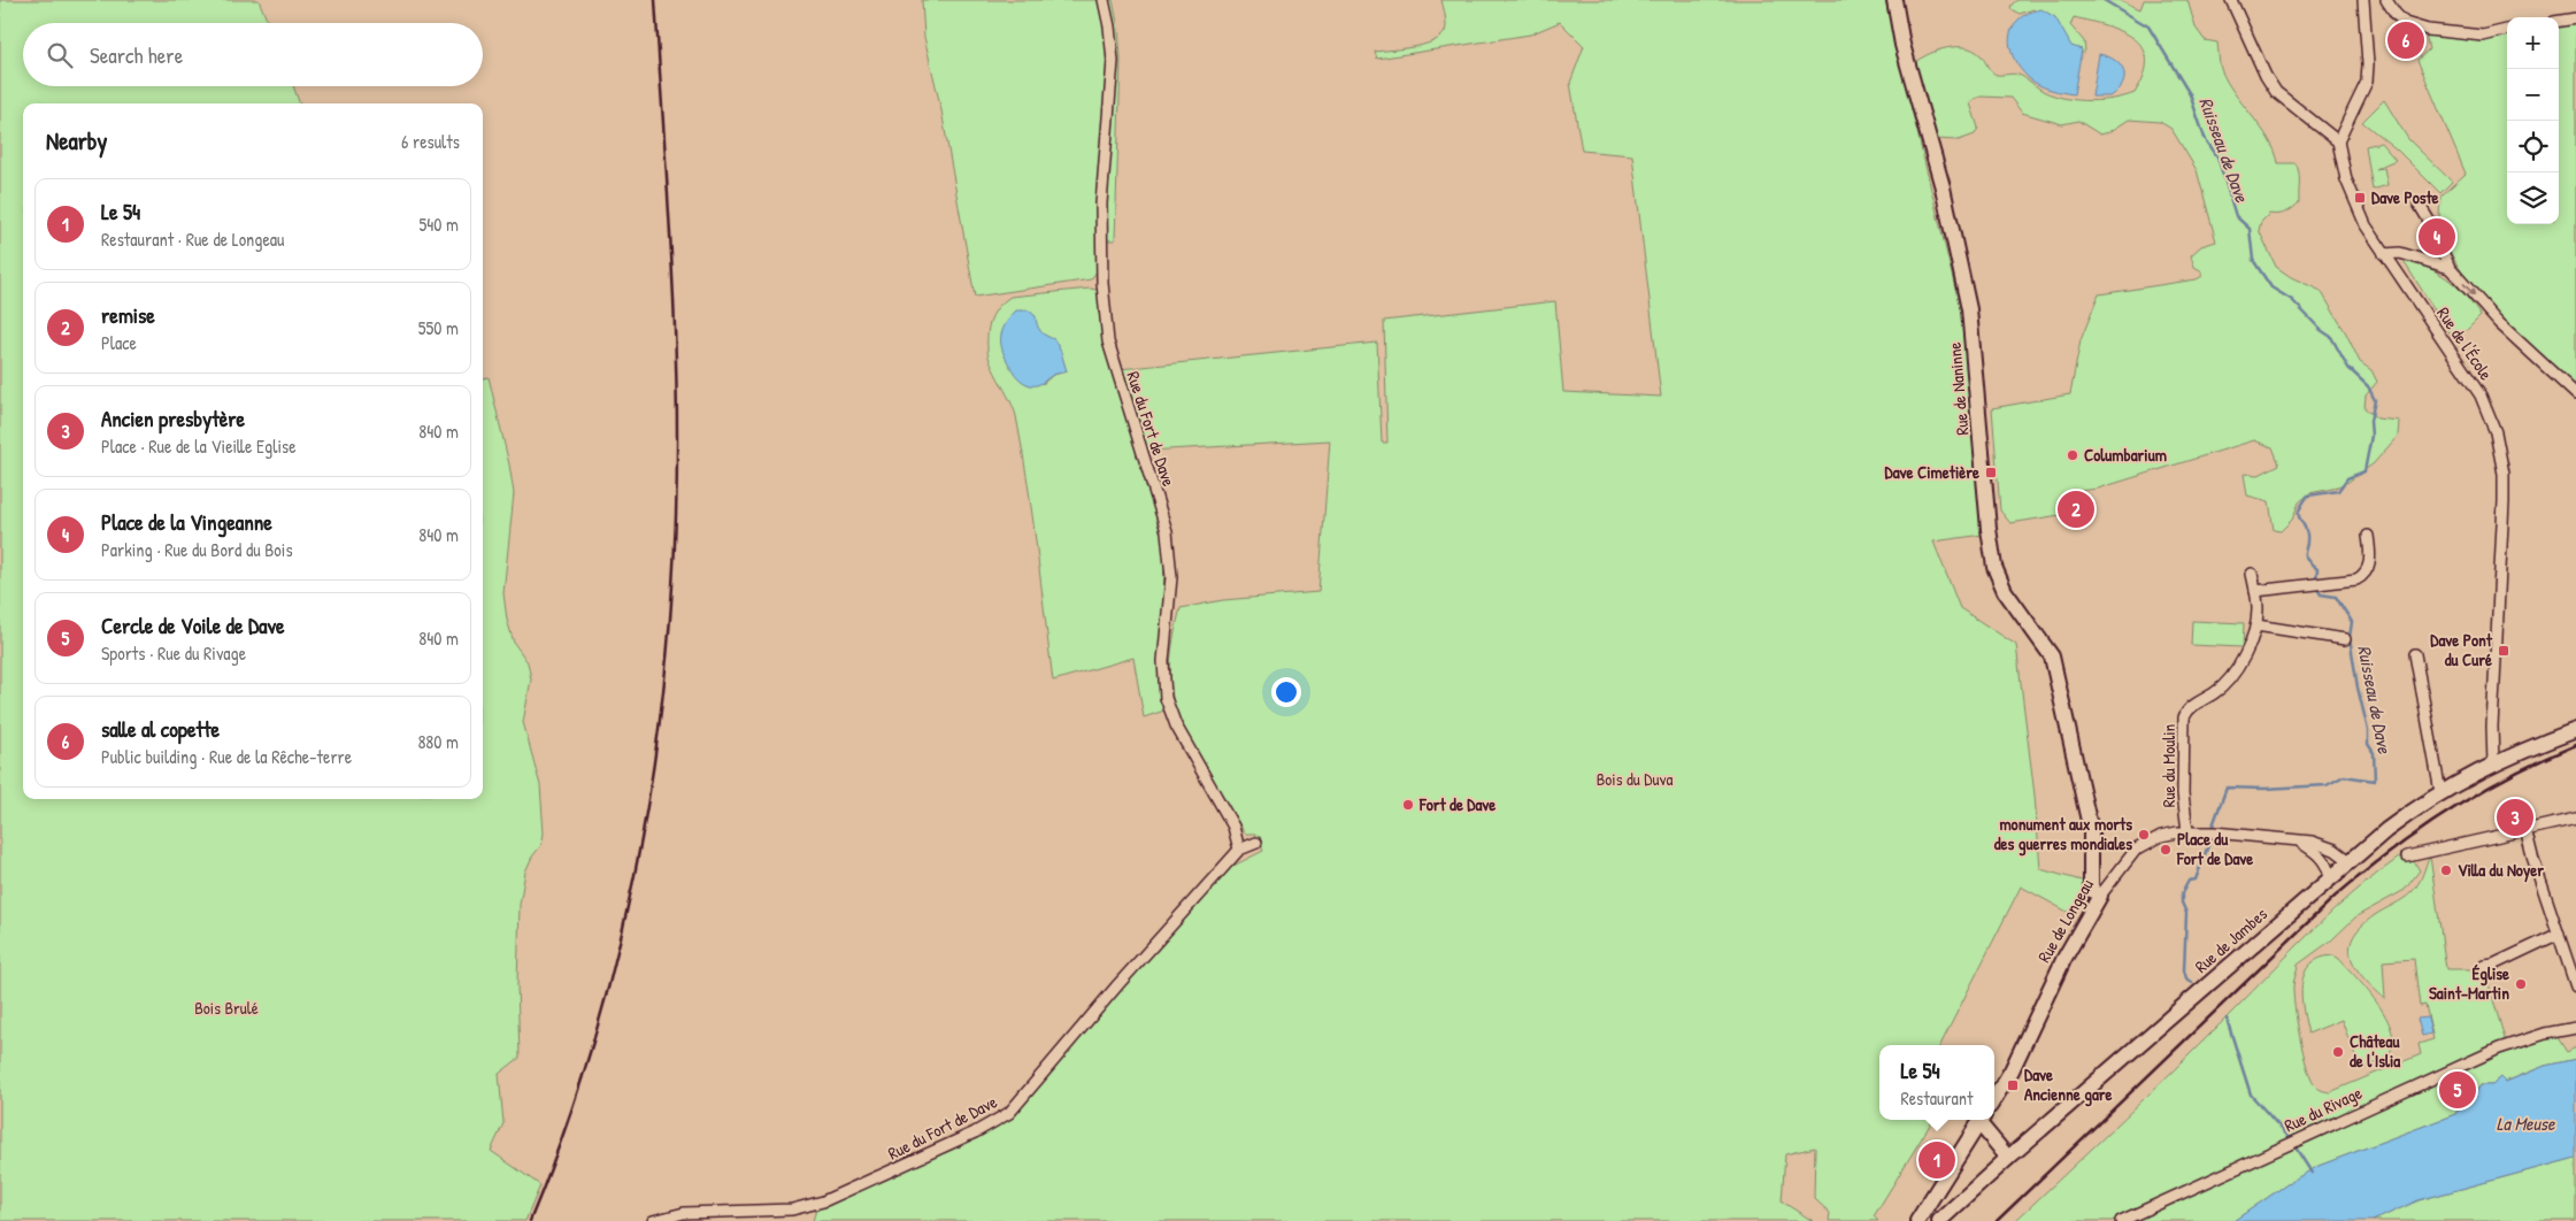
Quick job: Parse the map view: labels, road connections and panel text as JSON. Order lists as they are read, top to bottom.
{
  "streets": {
    "street": [
      "Rue de l'École",
      "Rue de Naninne",
      "Rue du Fort de Dave",
      "Rue du Moulin",
      "Rue de Longeau",
      "Rue de Jambes",
      "Rue du Rivage"
    ]
  },
  "crossings": [
    ["Rue de l'École", "Rue de Jambes"],
    ["Rue de Naninne", "Rue de Longeau"],
    ["Rue du Moulin", "Rue de Longeau"],
    ["Rue de Longeau", "Rue de Jambes"]
  ],
  "water": ["Ruisseau de Dave", "La Meuse"],
  "parks": ["Bois du Duva", "Bois Brulé"],
  "places": {
    "transit": [
      "Dave Poste",
      "Dave Cimetière",
      "Dave Pont du Curé",
      "Dave Ancienne gare"
    ],
    "other": [
      "Columbarium",
      "Fort de Dave",
      "monument aux morts des guerres mondiales",
      "Place du Fort de Dave",
      "Villa du Noyer",
      "Église Saint-Martin",
      "Château de l'Islia"
    ]
  },
  "page": {
    "map_buttons": ["+", "−"],
    "pins": [
      "6",
      "4",
      "2",
      "3",
      "5",
      "1"
    ],
    "search": "Search here",
    "heading": ["Nearby", "6 results"],
    "list": [
      {
        "mark": "1",
        "name": "Le 54",
        "note": "Restaurant · Rue de Longeau",
        "value": "540 m"
      },
      {
        "mark": "2",
        "name": "remise",
        "note": "Place",
        "value": "550 m"
      },
      {
        "mark": "3",
        "name": "Ancien presbytère",
        "note": "Place · Rue de la Vieille Eglise",
        "value": "840 m"
      },
      {
        "mark": "4",
        "name": "Place de la Vingeanne",
        "note": "Parking · Rue du Bord du Bois",
        "value": "840 m"
      },
      {
        "mark": "5",
        "name": "Cercle de Voile de Dave",
        "note": "Sports · Rue du Rivage",
        "value": "840 m"
      },
      {
        "mark": "6",
        "name": "salle al copette",
        "note": "Public building · Rue de la Rêche-terre",
        "value": "880 m"
      }
    ],
    "popup": ["Le 54", "Restaurant"]
  }
}
